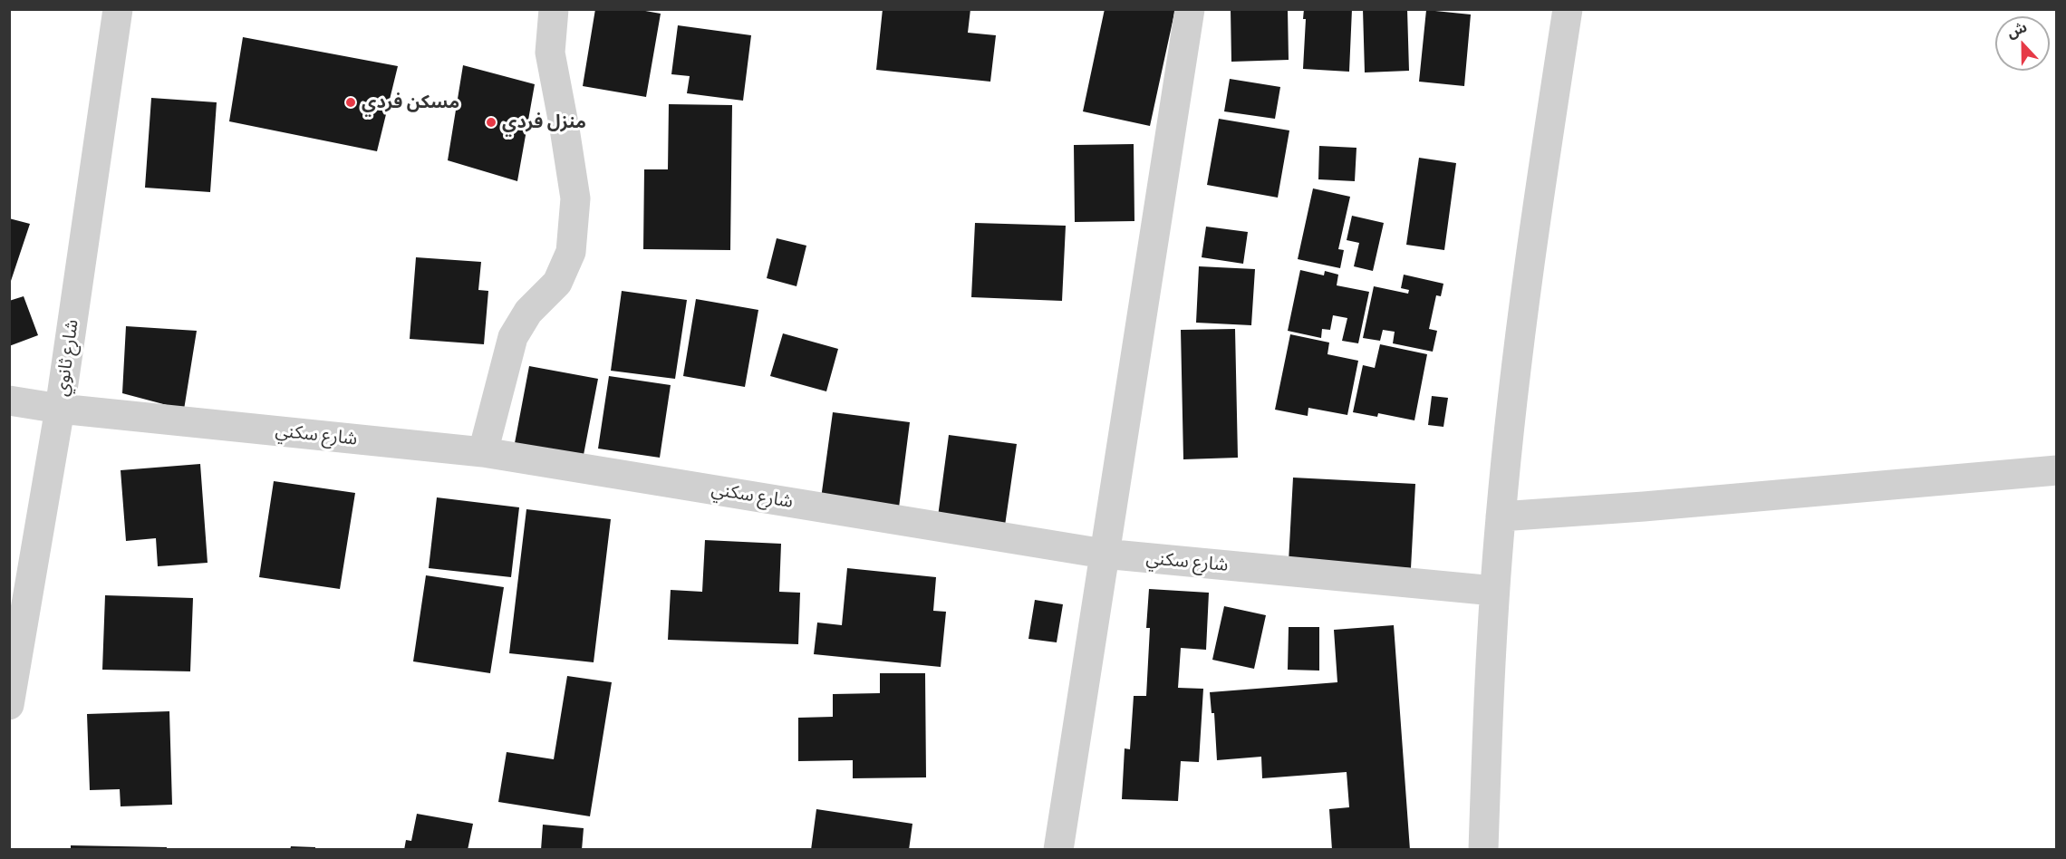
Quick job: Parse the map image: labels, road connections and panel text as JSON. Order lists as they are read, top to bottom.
{
  "streets": {
    "street": ["شارع ثانوي", "شارع سكني"]
  },
  "crossings": [
    ["شارع ثانوي", "شارع سكني"]
  ],
  "places": ["مسكن فردي", "منزل فردي"],
  "north": "top"
}
